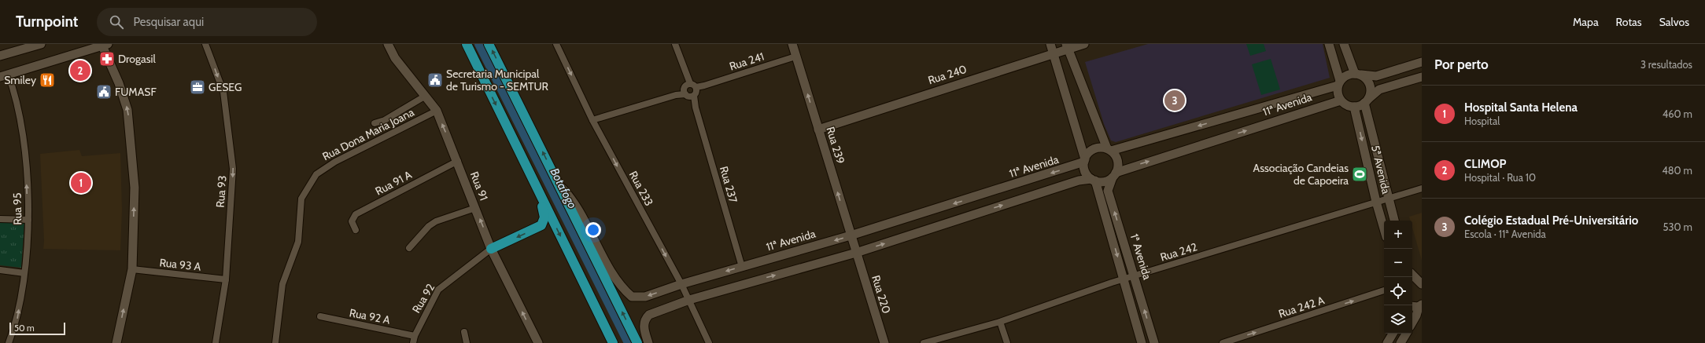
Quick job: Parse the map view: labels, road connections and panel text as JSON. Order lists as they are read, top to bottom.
{
  "streets": {
    "main road": [
      "Rua 240",
      "11ª Avenida",
      "Rua 239",
      "5ª Avenida",
      "Rua 91",
      "1ª Avenida",
      "Rua 220"
    ],
    "street": [
      "Rua 241",
      "Rua Dona Maria Joana",
      "Rua 91 A",
      "Rua 237",
      "Rua 233",
      "Rua 93",
      "Rua 95",
      "Rua 242",
      "Rua 93 A",
      "Rua 92",
      "Rua 242 A",
      "Rua 92 A"
    ]
  },
  "crossings": [
    ["Rua 241", "Rua 239"],
    ["Rua 241", "Rua 237"],
    ["Rua 241", "Rua 233"],
    ["Rua 240", "Rua 239"],
    ["11ª Avenida", "Rua 239"],
    ["11ª Avenida", "5ª Avenida"],
    ["11ª Avenida", "Rua 237"],
    ["11ª Avenida", "Rua 233"],
    ["11ª Avenida", "1ª Avenida"],
    ["Rua Dona Maria Joana", "Rua 91"],
    ["Rua 239", "Rua 220"],
    ["5ª Avenida", "Rua 242"],
    ["Rua 91 A", "Rua 91"],
    ["Rua 91", "Rua 92"],
    ["Rua 93", "Rua 93 A"],
    ["Rua 242", "1ª Avenida"],
    ["Rua 92", "Rua 92 A"]
  ],
  "one_way": [
    "Rua 239",
    "Rua 233",
    "Rua 93",
    "Rua 95",
    "Rua 242 A"
  ],
  "water": ["Botafogo"],
  "places": {
    "pharmacy": ["Drogasil"],
    "restaurant": ["Smiley"],
    "public building": ["Secretaria Municipal de Turismo - SEMTUR", "FUMASF"],
    "office": ["GESEG"],
    "sports": ["Associação Candeias de Capoeira"]
  },
  "scale_bar": "50 m",
  "page": {
    "header": "Turnpoint",
    "search": "Pesquisar aqui",
    "nav": ["Mapa", "Rotas", "Salvos"],
    "heading": ["Por perto", "3 resultados"],
    "pins": ["2", "3", "1"],
    "list": [
      {
        "mark": "1",
        "name": "Hospital Santa Helena",
        "note": "Hospital",
        "value": "460 m"
      },
      {
        "mark": "2",
        "name": "CLIMOP",
        "note": "Hospital · Rua 10",
        "value": "480 m"
      },
      {
        "mark": "3",
        "name": "Colégio Estadual Pré-Universitário",
        "note": "Escola · 11ª Avenida",
        "value": "530 m"
      }
    ],
    "map_buttons": ["+", "−"],
    "scale": "50 m"
  }
}
